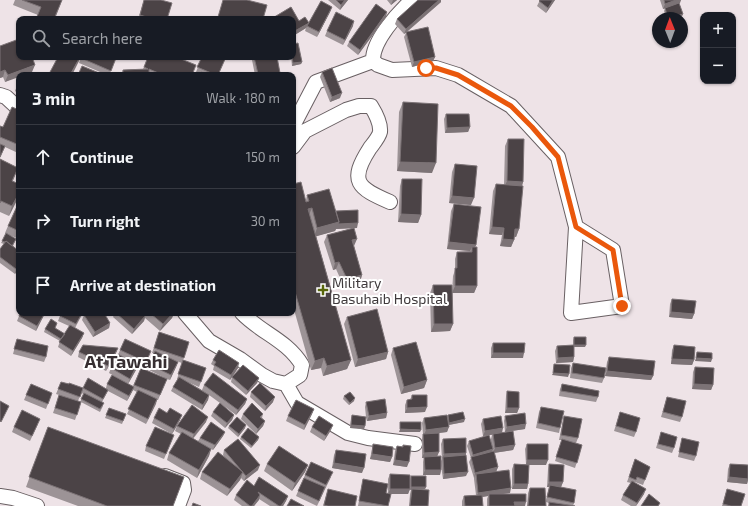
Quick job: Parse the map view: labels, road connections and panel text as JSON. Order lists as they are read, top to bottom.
{
  "districts": ["At Tawahi"],
  "places": {
    "health": ["Military Basuhaib Hospital"]
  },
  "north": "top",
  "page": {
    "map_buttons": ["+", "−"],
    "search": "Search here",
    "heading": ["3 min", "Walk · 180 m"],
    "list": [
      ["Continue", "150 m"],
      ["Turn right", "30 m"],
      "Arrive at destination"
    ]
  }
}
